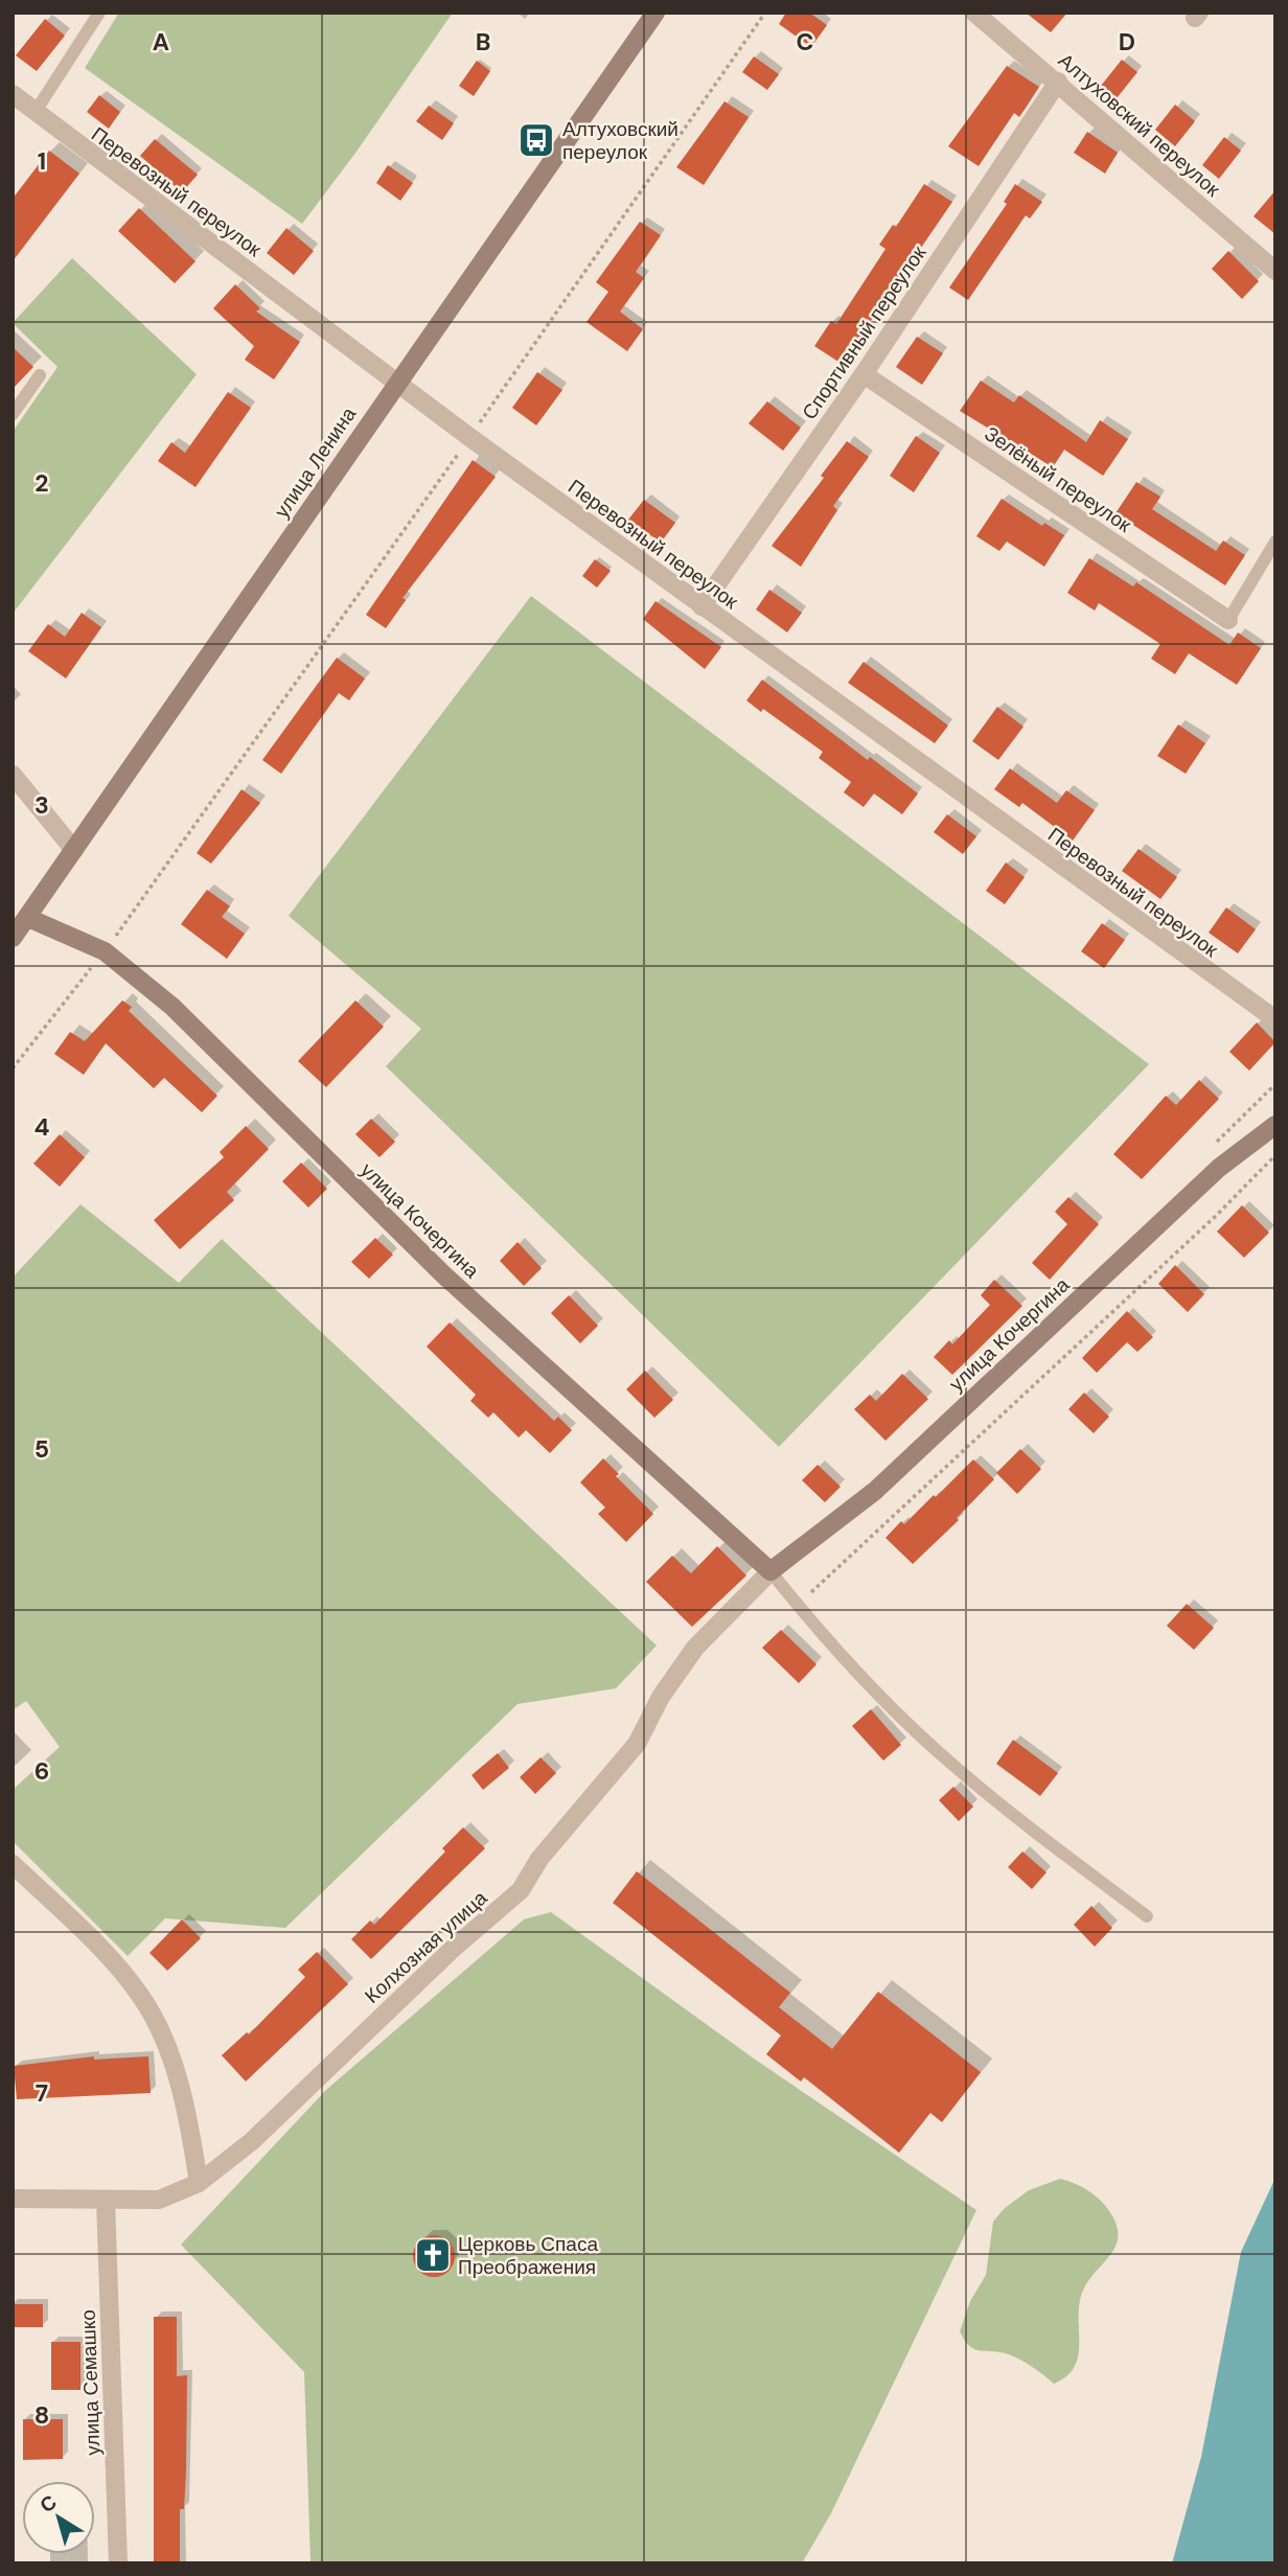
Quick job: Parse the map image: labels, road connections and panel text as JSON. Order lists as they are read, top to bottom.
{
  "streets": {
    "main road": ["улица Ленина", "улица Кочергина"],
    "street": [
      "Алтуховский переулок",
      "Перевозный переулок",
      "Спортивный переулок",
      "Зелёный переулок",
      "Колхозная улица",
      "улица Семашко"
    ]
  },
  "crossings": [
    ["Алтуховский переулок", "Спортивный переулок"],
    ["Перевозный переулок", "Спортивный переулок"],
    ["Перевозный переулок", "улица Ленина"],
    ["Спортивный переулок", "Зелёный переулок"],
    ["улица Ленина", "улица Кочергина"],
    ["улица Кочергина", "Колхозная улица"],
    ["Колхозная улица", "улица Семашко"]
  ],
  "places": {
    "bus stop": ["Алтуховский переулок"],
    "church": ["Церковь Спаса Преображения"]
  },
  "north": "top left",
  "grid": {
    "columns": [
      "A",
      "B",
      "C",
      "D"
    ],
    "rows": [
      "1",
      "2",
      "3",
      "4",
      "5",
      "6",
      "7",
      "8"
    ]
  }
}
